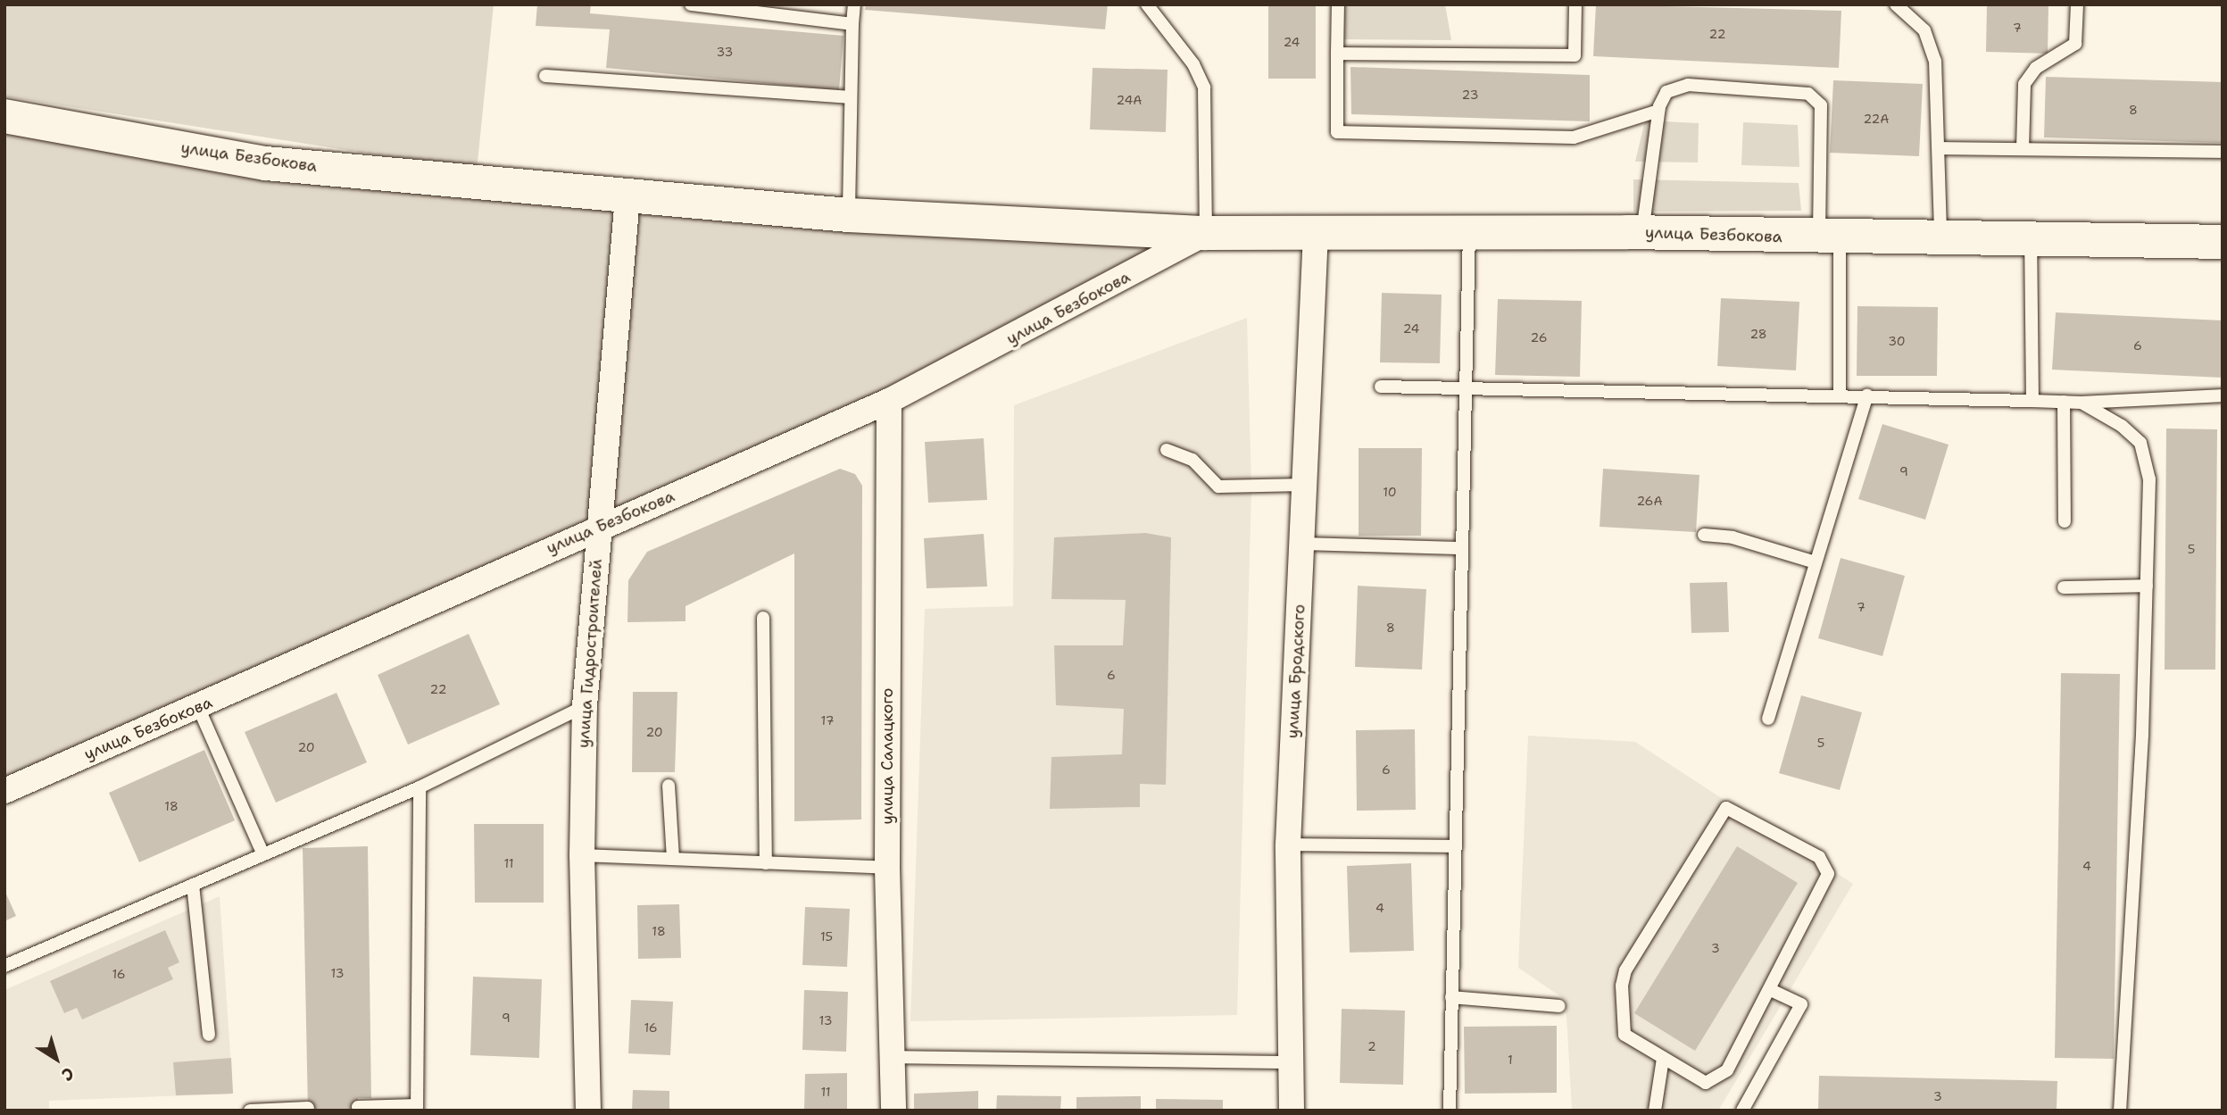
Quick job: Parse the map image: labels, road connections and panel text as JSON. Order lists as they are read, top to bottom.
{
  "streets": {
    "street": [
      "улица Безбокова",
      "улица Гидростроителей",
      "улица Бродского",
      "улица Салацкого"
    ]
  },
  "crossings": [
    ["улица Безбокова", "улица Гидростроителей"],
    ["улица Безбокова", "улица Бродского"],
    ["улица Безбокова", "улица Салацкого"]
  ],
  "house_numbers": [
    "7",
    "22",
    "24",
    "33",
    "23",
    "24А",
    "8",
    "22А",
    "24",
    "28",
    "26",
    "30",
    "6",
    "9",
    "10",
    "26А",
    "5",
    "7",
    "8",
    "6",
    "22",
    "17",
    "20",
    "5",
    "20",
    "6",
    "18",
    "11",
    "4",
    "4",
    "18",
    "15",
    "3",
    "13",
    "16",
    "9",
    "13",
    "16",
    "2",
    "1",
    "11",
    "3"
  ],
  "north": "bottom right"
}
